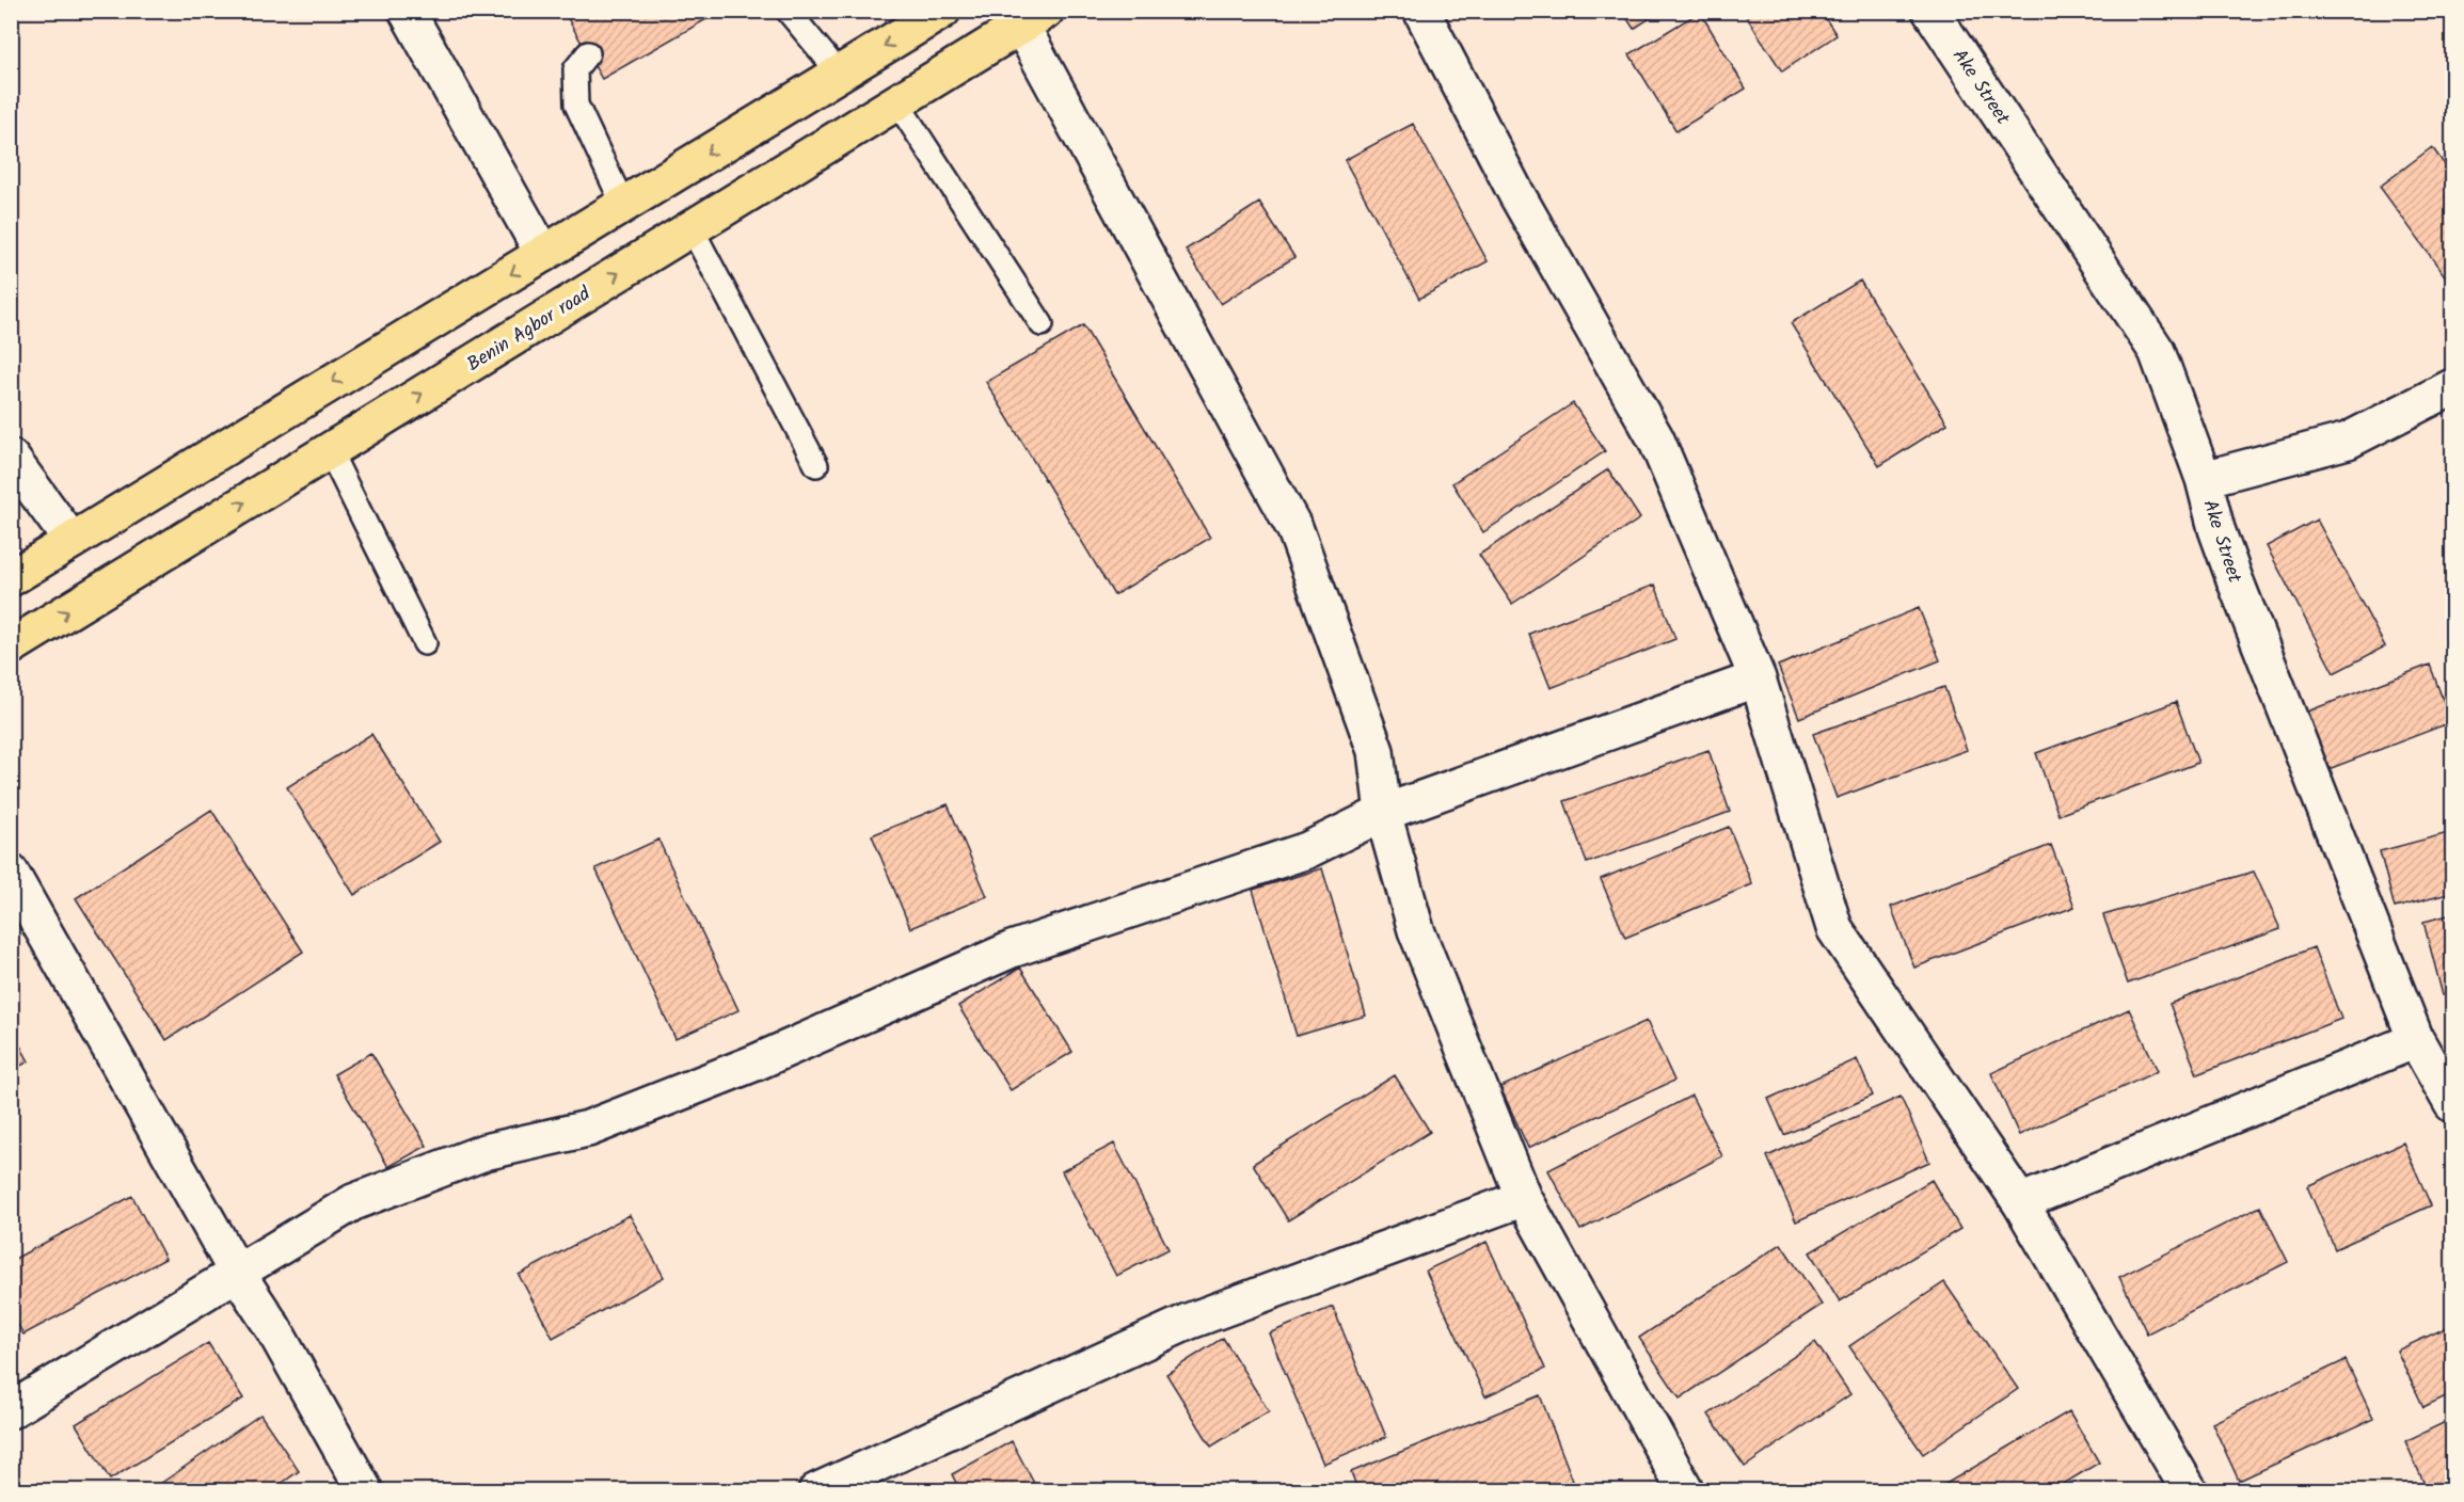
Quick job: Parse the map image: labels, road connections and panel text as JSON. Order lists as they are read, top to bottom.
{
  "streets": {
    "highway": ["Benin Agbor road"],
    "street": ["Ake Street"]
  }
}
